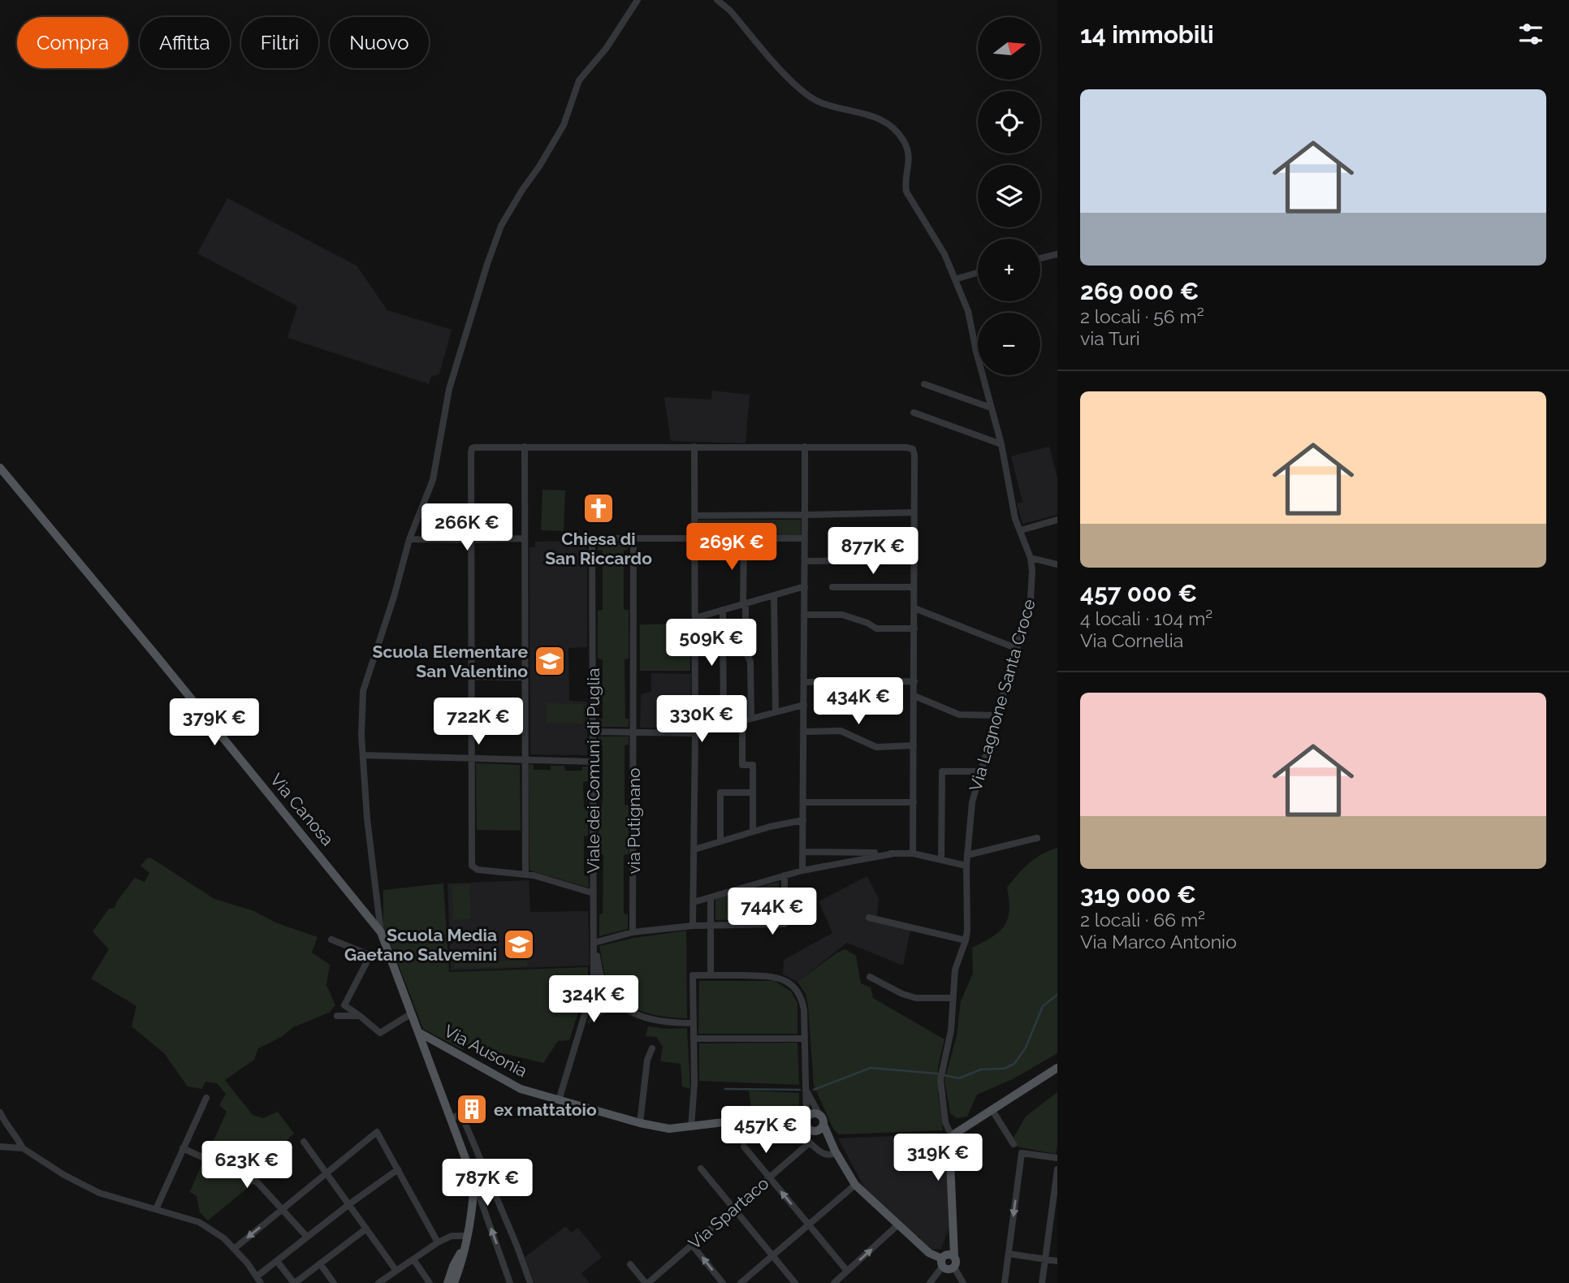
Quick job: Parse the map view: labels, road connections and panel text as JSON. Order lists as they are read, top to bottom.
{
  "streets": {
    "main road": ["Via Canosa", "Via Ausonia"],
    "street": [
      "Via Lagnone Santa Croce",
      "Viale dei Comuni di Puglia",
      "via Putignano",
      "Via Spartaco"
    ]
  },
  "crossings": [
    ["Viale dei Comuni di Puglia", "via Putignano"],
    ["Viale dei Comuni di Puglia", "Via Ausonia"],
    ["Via Canosa", "Via Ausonia"]
  ],
  "places": {
    "church": ["Chiesa di San Riccardo"],
    "school or university": ["Scuola Elementare San Valentino", "Scuola Media Gaetano Salvemini"],
    "building": ["ex mattatoio"]
  },
  "north": "right",
  "page": {
    "heading": "14 immobili",
    "map_buttons": ["+", "−"],
    "chip": [
      "Compra",
      "Affitta",
      "Filtri",
      "Nuovo"
    ],
    "list": [
      {
        "name": "269 000 €",
        "note": "2 locali · 56 m² · via Turi"
      },
      {
        "name": "457 000 €",
        "note": "4 locali · 104 m² · Via Cornelia"
      },
      {
        "name": "319 000 €",
        "note": "2 locali · 66 m² · Via Marco Antonio"
      }
    ],
    "price": [
      "266K €",
      "269K €",
      "877K €",
      "509K €",
      "434K €",
      "330K €",
      "722K €",
      "379K €",
      "744K €",
      "324K €",
      "457K €",
      "319K €",
      "623K €",
      "787K €"
    ]
  }
}
